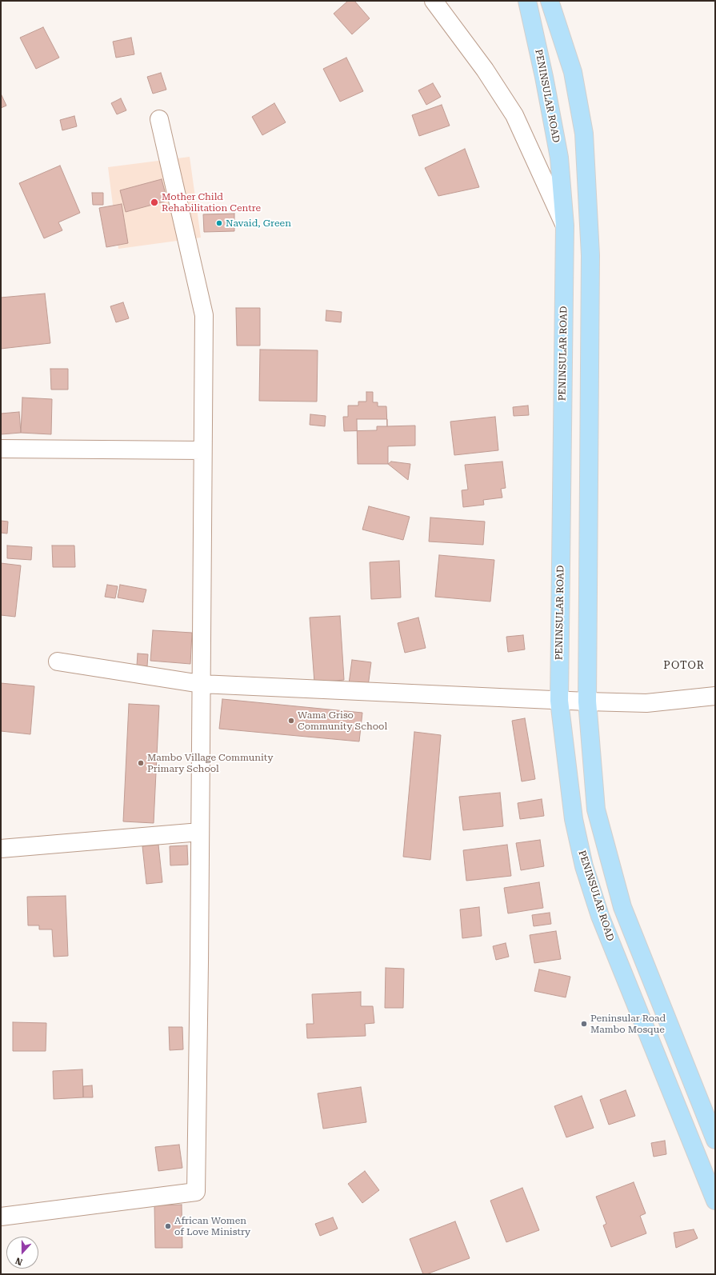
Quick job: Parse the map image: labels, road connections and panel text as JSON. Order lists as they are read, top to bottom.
{
  "streets": {
    "main road": ["PENINSULAR ROAD"]
  },
  "districts": ["POTOR"],
  "places": [
    "Mother Child Rehabilitation Centre",
    "Navaid, Green",
    "Wama Griso Community School",
    "Mambo Village Community Primary School",
    "Peninsular Road Mambo Mosque",
    "African Women of Love Ministry"
  ],
  "north": "bottom"
}
